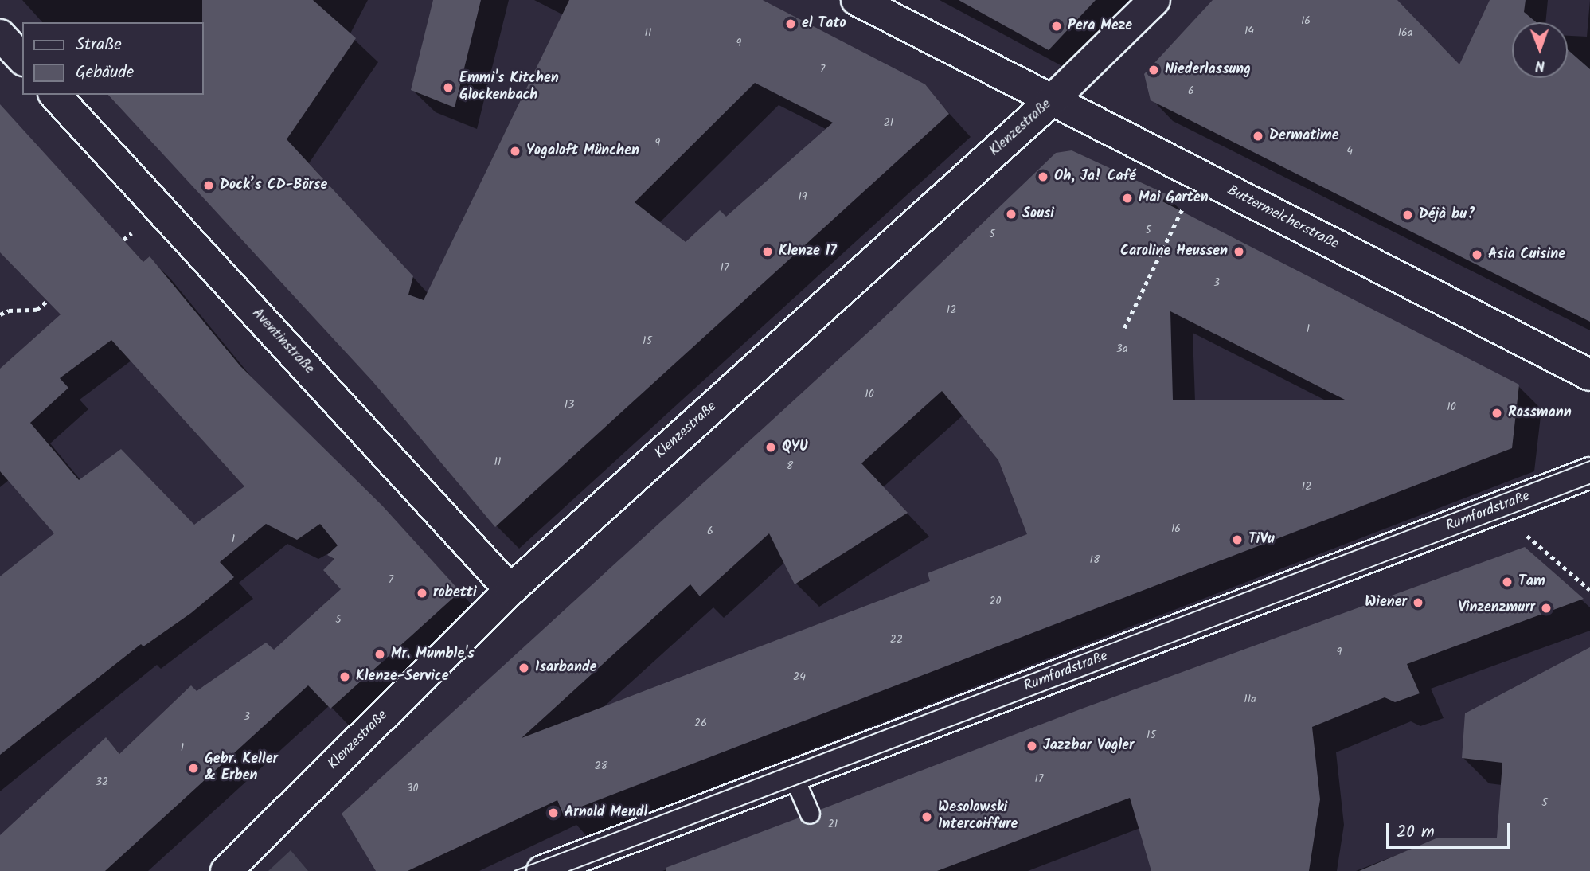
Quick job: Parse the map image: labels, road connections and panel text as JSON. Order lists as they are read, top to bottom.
{
  "streets": {
    "street": [
      "Klenzestraße",
      "Buttermelcherstraße",
      "Aventinstraße",
      "Rumfordstraße"
    ]
  },
  "crossings": [
    ["Klenzestraße", "Buttermelcherstraße"],
    ["Klenzestraße", "Aventinstraße"]
  ],
  "places": [
    "el Tato",
    "Pera Meze",
    "Niederlassung",
    "Emmi's Kitchen Glockenbach",
    "Dermatime",
    "Yogaloft München",
    "Oh, Ja! Café",
    "Dock’s CD-Börse",
    "Mai Garten",
    "Sousi",
    "Déjà bu?",
    "Klenze 17",
    "Caroline Heussen",
    "Asia Cuisine",
    "Rossmann",
    "QYU",
    "TiVu",
    "Tam",
    "robetti",
    "Wiener",
    "Vinzenzmurr",
    "Mr. Mumble's",
    "Isarbande",
    "Klenze-Service",
    "Jazzbar Vogler",
    "Gebr. Keller & Erben",
    "Arnold Mendl",
    "Wesolowski Intercoiffure"
  ],
  "house_numbers": [
    "16",
    "14",
    "11",
    "16a",
    "9",
    "7",
    "6",
    "21",
    "9",
    "4",
    "19",
    "5",
    "5",
    "17",
    "3",
    "12",
    "1",
    "15",
    "3a",
    "10",
    "13",
    "10",
    "11",
    "8",
    "12",
    "16",
    "6",
    "1",
    "18",
    "7",
    "20",
    "5",
    "22",
    "9",
    "24",
    "11a",
    "3",
    "26",
    "15",
    "1",
    "28",
    "17",
    "32",
    "30",
    "5",
    "21"
  ],
  "legend": ["Straße", "Gebäude"],
  "scale_bar": "20 m",
  "north": "bottom"
}
